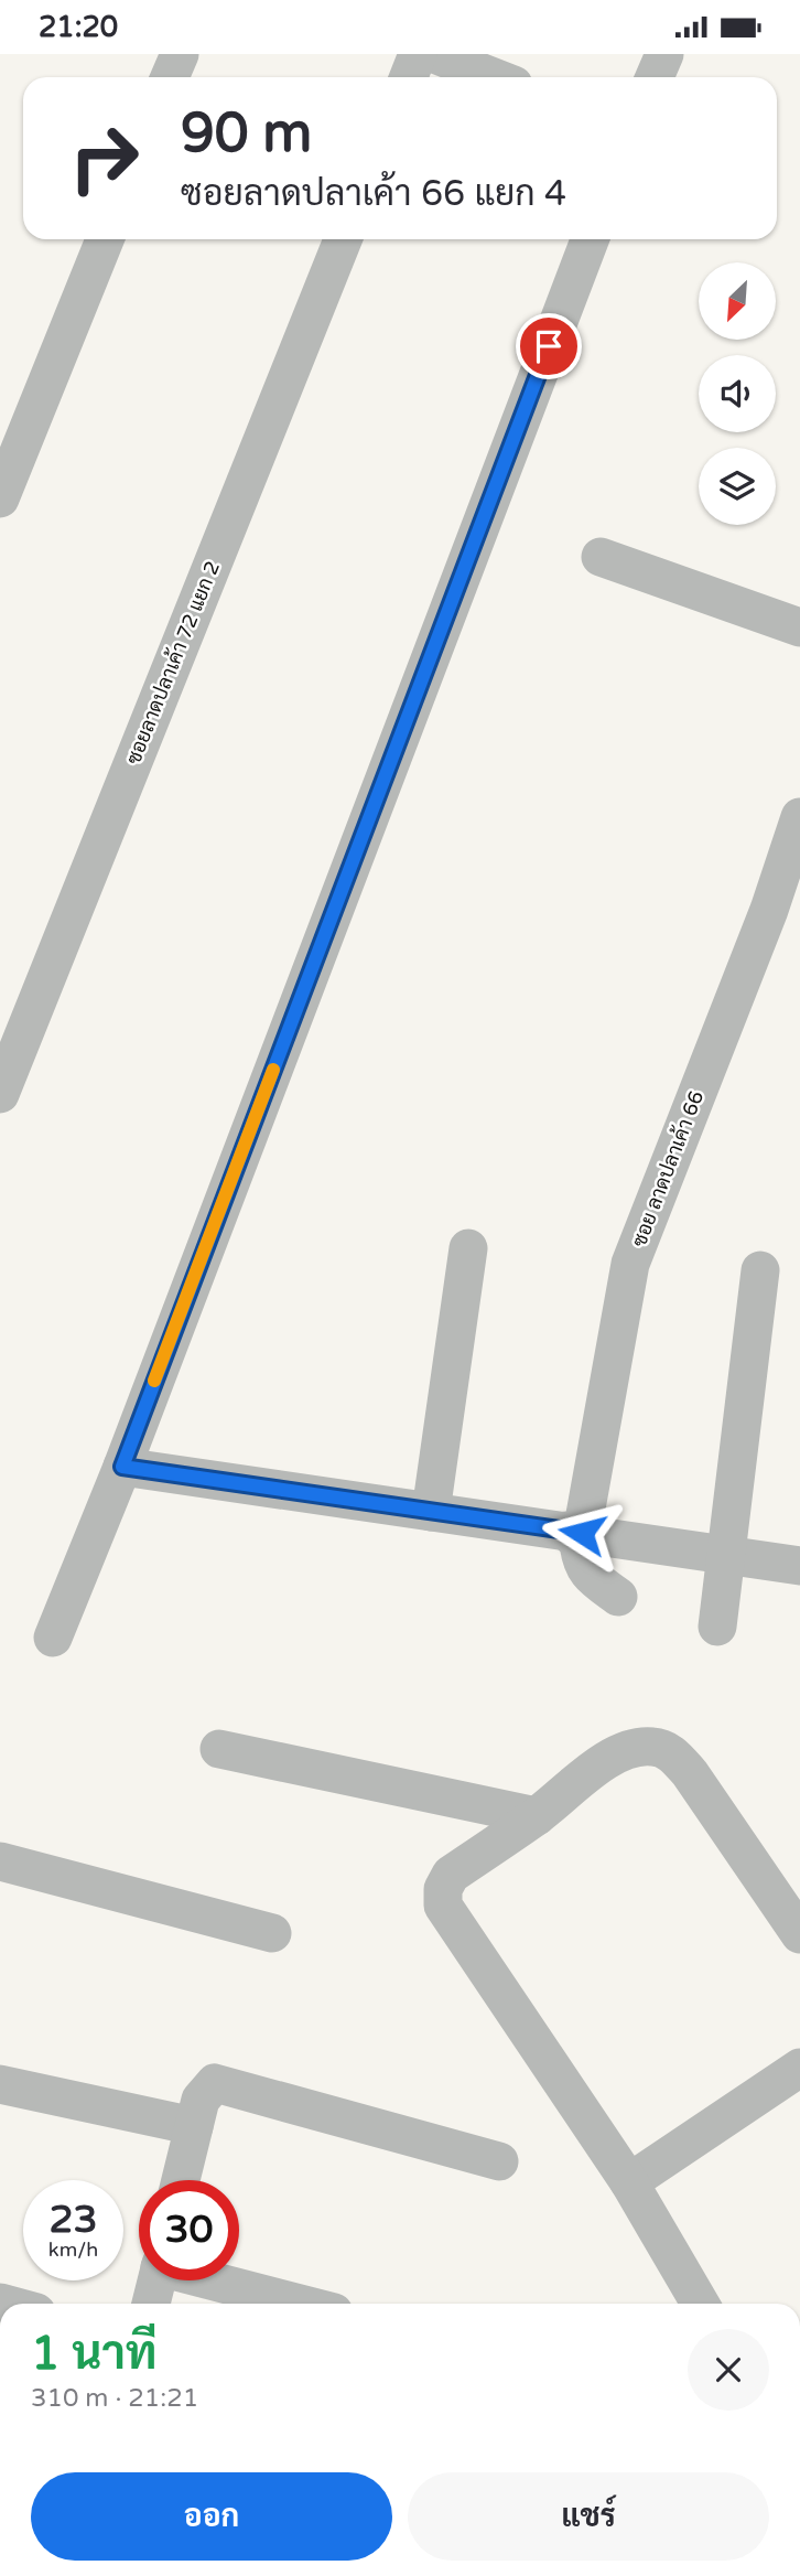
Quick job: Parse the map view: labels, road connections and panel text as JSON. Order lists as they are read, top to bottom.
{
  "streets": {
    "street": ["ซอยลาดปลาเค้า 72 แยก 2", "ซอย ลาดปลาเค้า 66"]
  },
  "north": "bottom left",
  "page": {
    "status": "21:20",
    "turn": ["90 m", "ซอยลาดปลาเค้า 66 แยก 4"],
    "speed": "23 km/h",
    "limit": "30",
    "heading": ["1 นาที", "310 m · 21:21"],
    "buttons": ["ออก", "แชร์"]
  }
}
